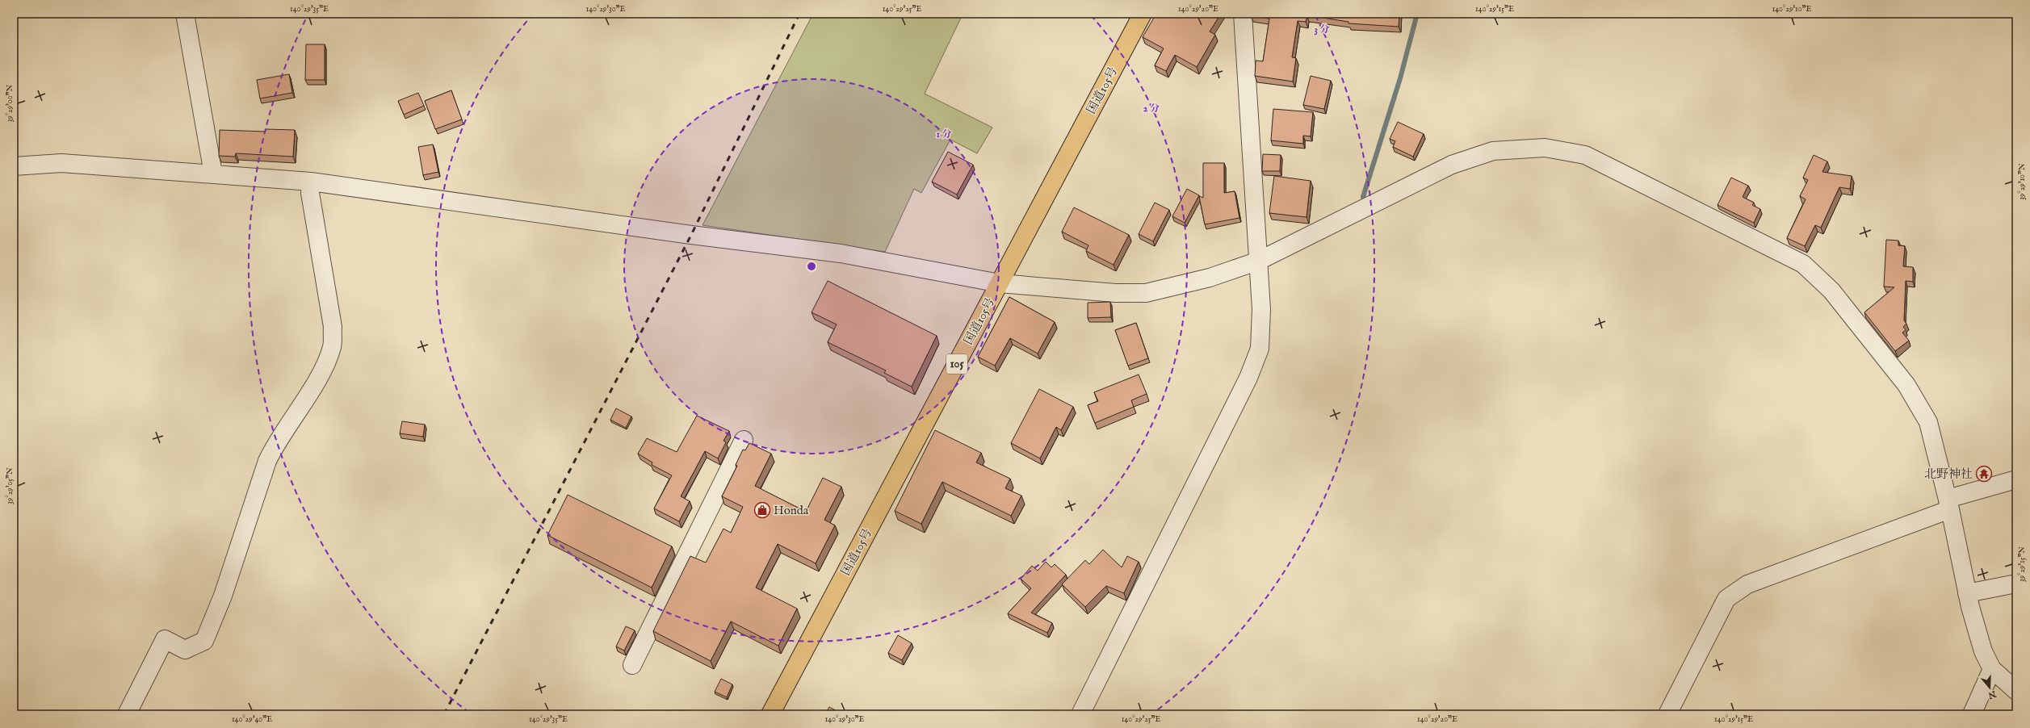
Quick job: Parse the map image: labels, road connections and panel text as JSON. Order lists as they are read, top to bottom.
{
  "streets": {
    "highway": ["国道105号", "105"]
  },
  "places": {
    "temple": ["北野神社"],
    "shop": ["Honda"]
  },
  "north": "bottom",
  "coordinates": [
    "140°29'35\"E",
    "140°29'30\"E",
    "140°29'25\"E",
    "140°29'20\"E",
    "140°29'15\"E",
    "140°29'10\"E",
    "39°29'00\"N",
    "39°29'10\"N",
    "39°29'05\"N",
    "39°29'15\"N",
    "140°29'40\"E"
  ],
  "rings": ["3 分", "2 分", "1 分"]
}
